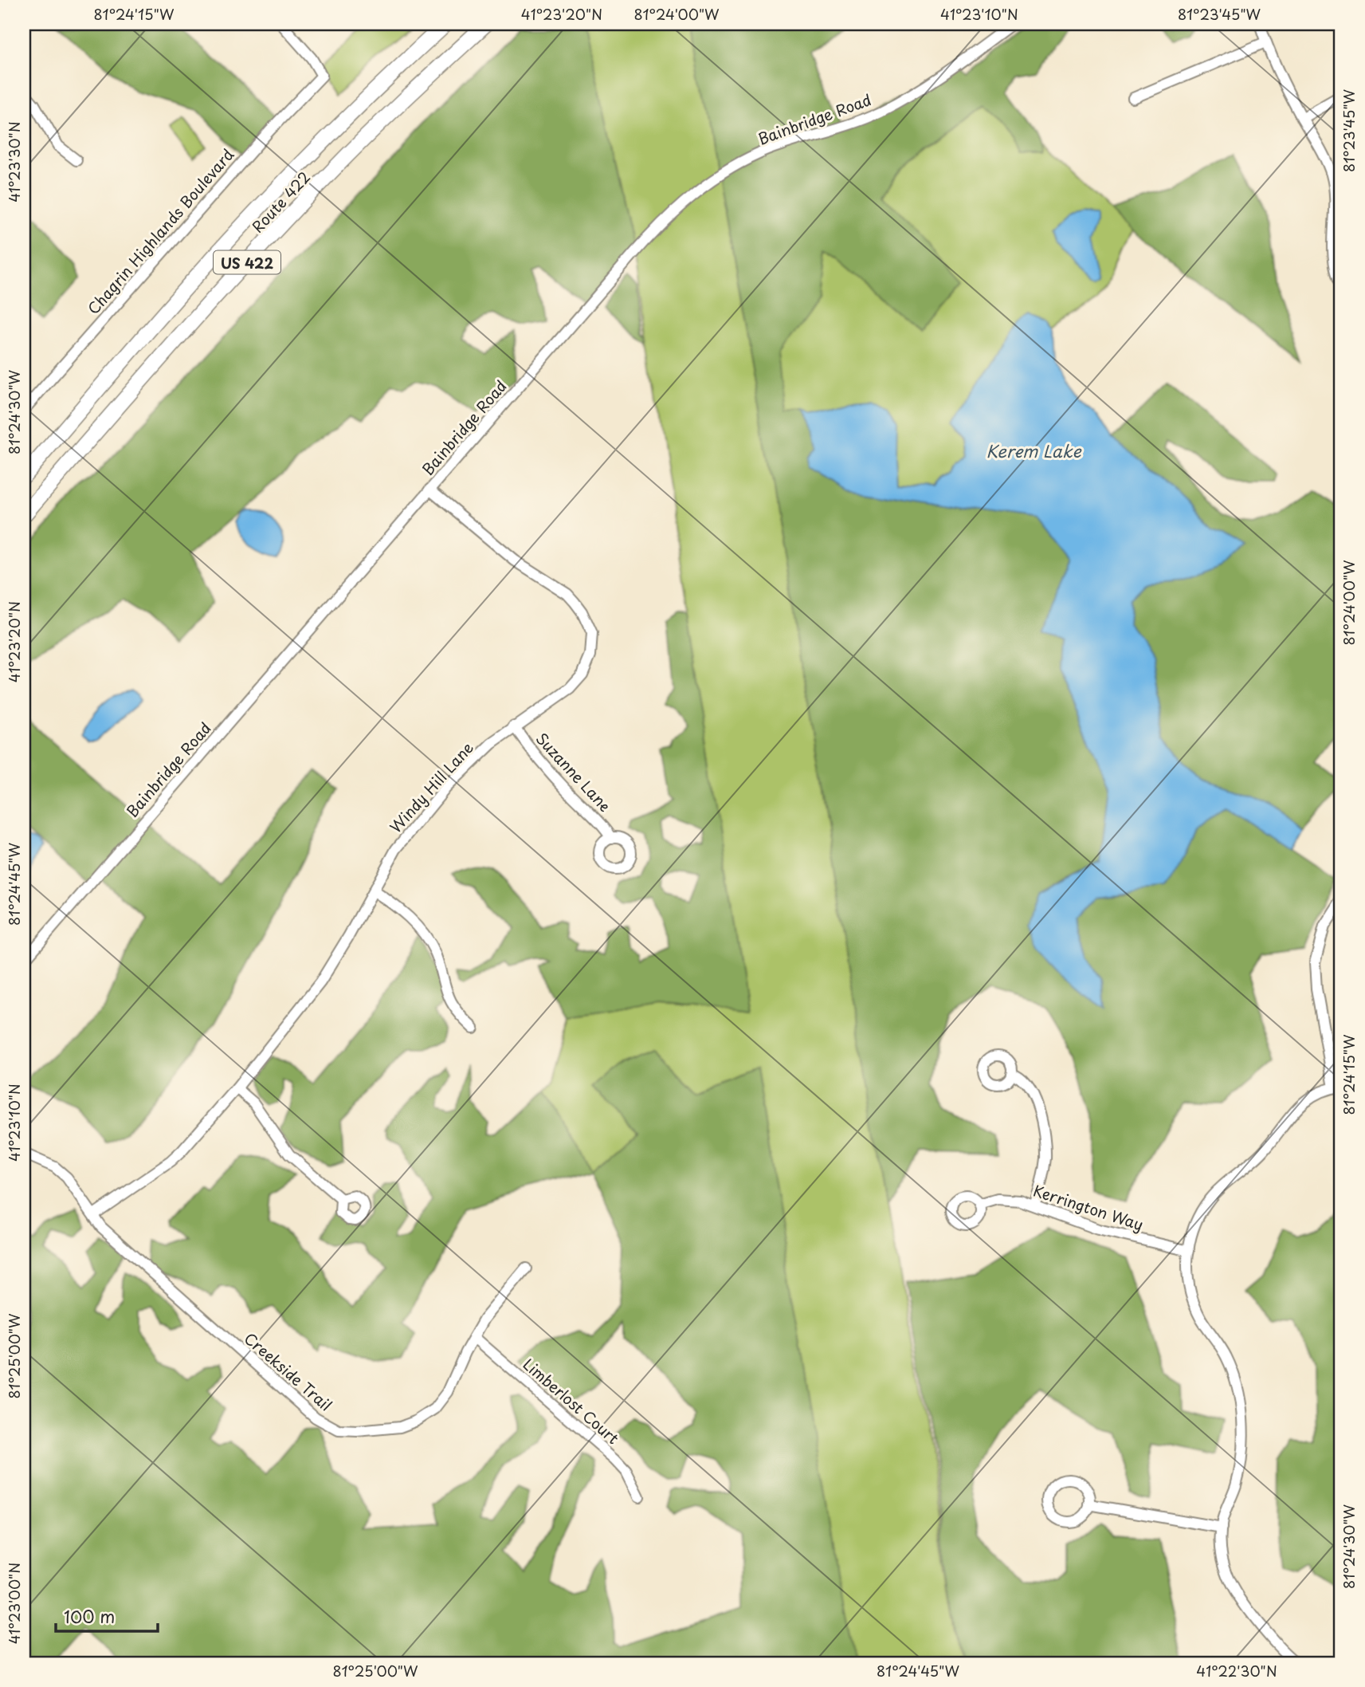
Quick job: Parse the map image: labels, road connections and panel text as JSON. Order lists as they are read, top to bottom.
{
  "streets": {
    "highway": ["Route 422", "US 422"],
    "street": [
      "Bainbridge Road",
      "Chagrin Highlands Boulevard",
      "Suzanne Lane",
      "Windy Hill Lane",
      "Kerrington Way",
      "Creekside Trail",
      "Limberlost Court"
    ]
  },
  "crossings": [
    ["Bainbridge Road", "Windy Hill Lane"],
    ["Suzanne Lane", "Windy Hill Lane"],
    ["Windy Hill Lane", "Creekside Trail"],
    ["Creekside Trail", "Limberlost Court"]
  ],
  "water": ["Kerem Lake"],
  "scale_bar": "100 m",
  "coordinates": [
    "81°24'15\"W",
    "41°23'20\"N",
    "81°24'00\"W",
    "41°23'10\"N",
    "81°23'45\"W",
    "41°23'30\"N",
    "81°24'30\"W",
    "81°24'45\"W",
    "81°25'00\"W",
    "41°23'00\"N",
    "41°22'30\"N"
  ]
}
